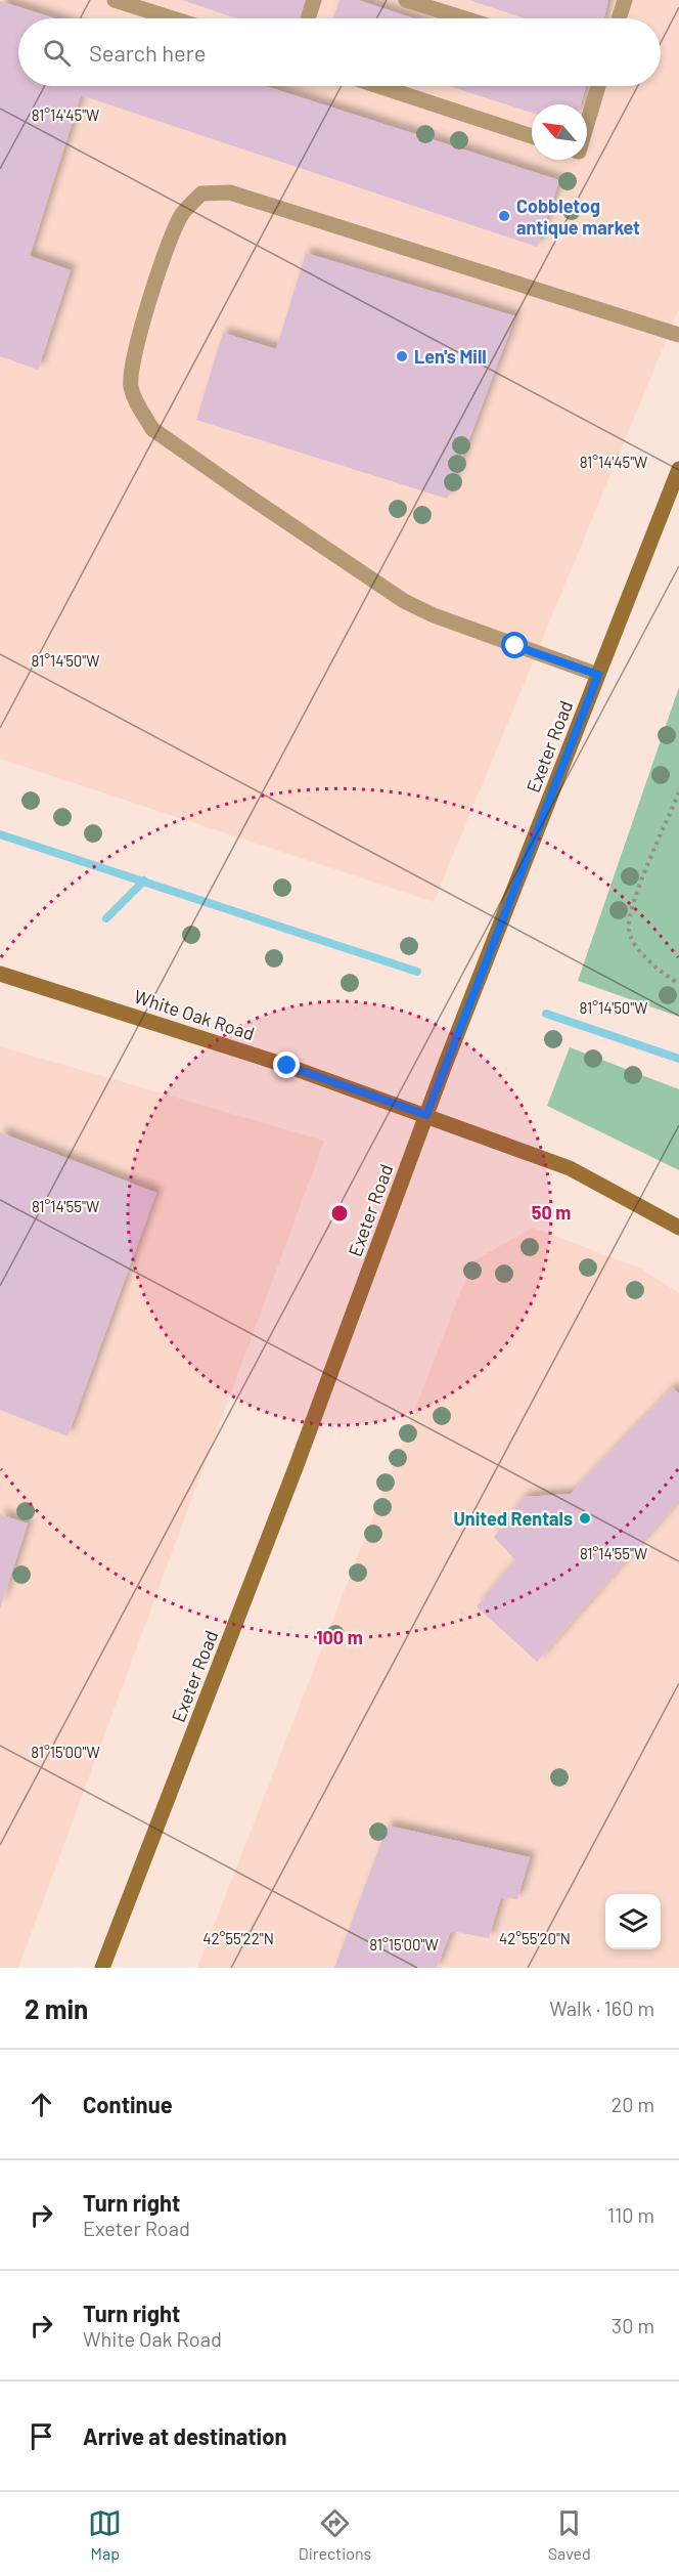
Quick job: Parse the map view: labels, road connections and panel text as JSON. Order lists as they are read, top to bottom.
{
  "streets": {
    "main road": ["Exeter Road", "White Oak Road"]
  },
  "crossings": [
    ["Exeter Road", "White Oak Road"]
  ],
  "places": ["Cobbletog antique market", "Len's Mill", "United Rentals"],
  "north": "top left",
  "page": {
    "search": "Search here",
    "heading": ["2 min", "Walk · 160 m"],
    "list": [
      ["Continue", "20 m"],
      ["Turn right", "Exeter Road", "110 m"],
      ["Turn right", "White Oak Road", "30 m"],
      "Arrive at destination"
    ],
    "nav": ["Map", "Directions", "Saved"]
  },
  "coordinates": [
    "81°14'45\"W",
    "81°14'50\"W",
    "81°14'55\"W",
    "81°15'00\"W",
    "42°55'22\"N",
    "42°55'20\"N"
  ],
  "rings": ["50 m", "100 m"]
}
